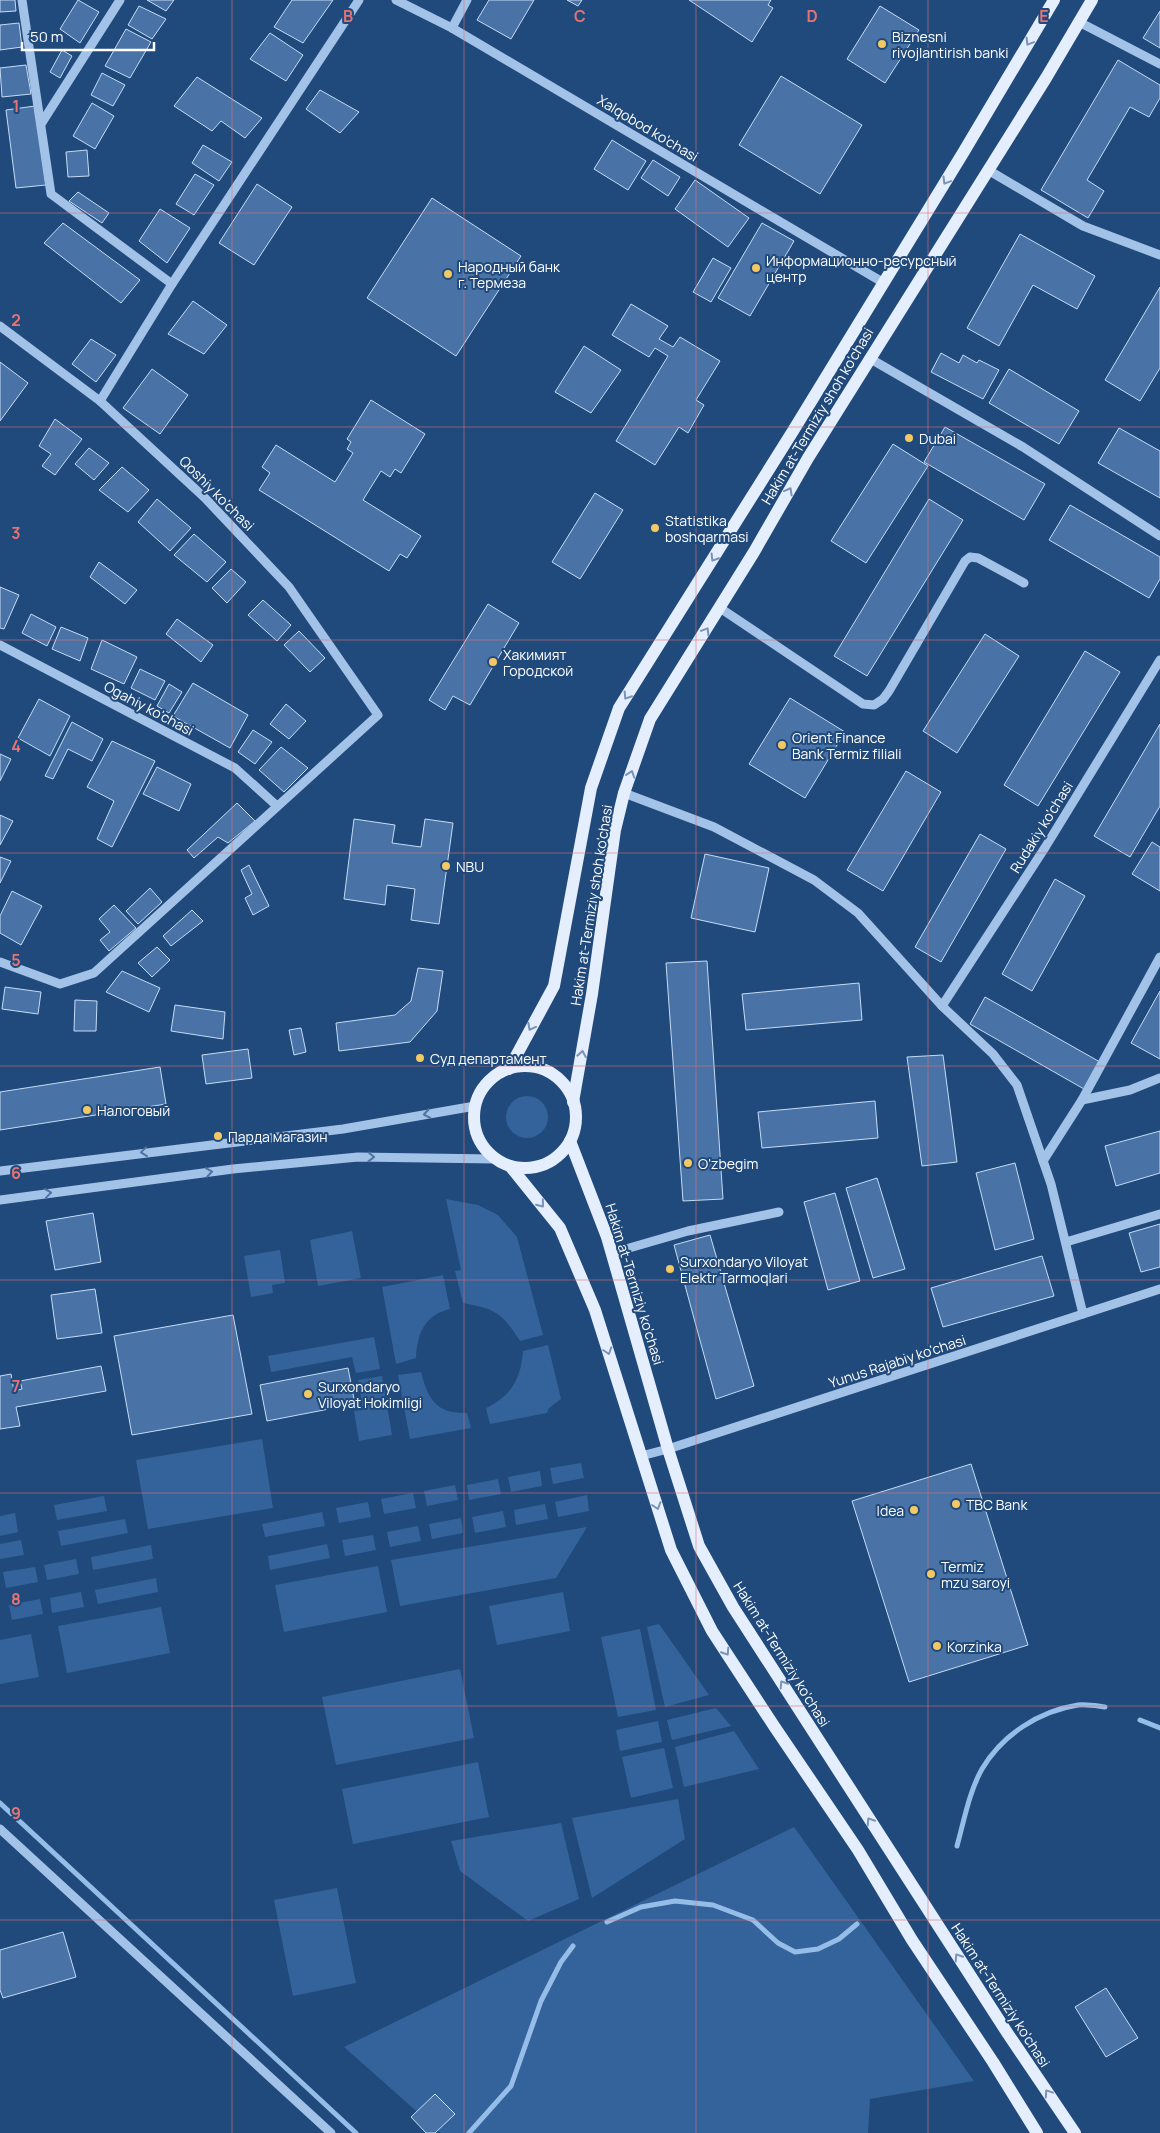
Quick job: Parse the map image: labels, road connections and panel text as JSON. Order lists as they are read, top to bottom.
{
  "streets": {
    "main road": ["Hakim at-Termiziy shoh ko'chasi", "Hakim at-Termiziy ko'chasi"],
    "street": [
      "Xalqobod ko'chasi",
      "Qoshiy ko'chasi",
      "Ogahiy ko'chasi",
      "Rudakiy ko'chasi",
      "Yunus Rajabiy ko'chasi"
    ]
  },
  "crossings": [
    ["Xalqobod ko'chasi", "Hakim at-Termiziy shoh ko'chasi"],
    ["Hakim at-Termiziy shoh ko'chasi", "Hakim at-Termiziy ko'chasi"],
    ["Qoshiy ko'chasi", "Ogahiy ko'chasi"],
    ["Hakim at-Termiziy ko'chasi", "Yunus Rajabiy ko'chasi"]
  ],
  "places": [
    "Biznesni rivojlantirish banki",
    "Информационно-ресурсный центр",
    "Народный банк г. Термеза",
    "Dubai",
    "Statistika boshqarmasi",
    "Хакимият Городской",
    "Orient Finance Bank Termiz filiali",
    "NBU",
    "Суд департамент",
    "Налоговый",
    "Парда магазин",
    "O'zbegim",
    "Surxondaryo Viloyat Elektr Tarmoqlari",
    "Surxondaryo Viloyat Hokimligi",
    "TBC Bank",
    "Idea",
    "Termiz mzu saroyi",
    "Korzinka"
  ],
  "scale_bar": "50 m",
  "grid": {
    "columns": [
      "B",
      "C",
      "D",
      "E"
    ],
    "rows": [
      "1",
      "2",
      "3",
      "4",
      "5",
      "6",
      "7",
      "8",
      "9"
    ]
  }
}
